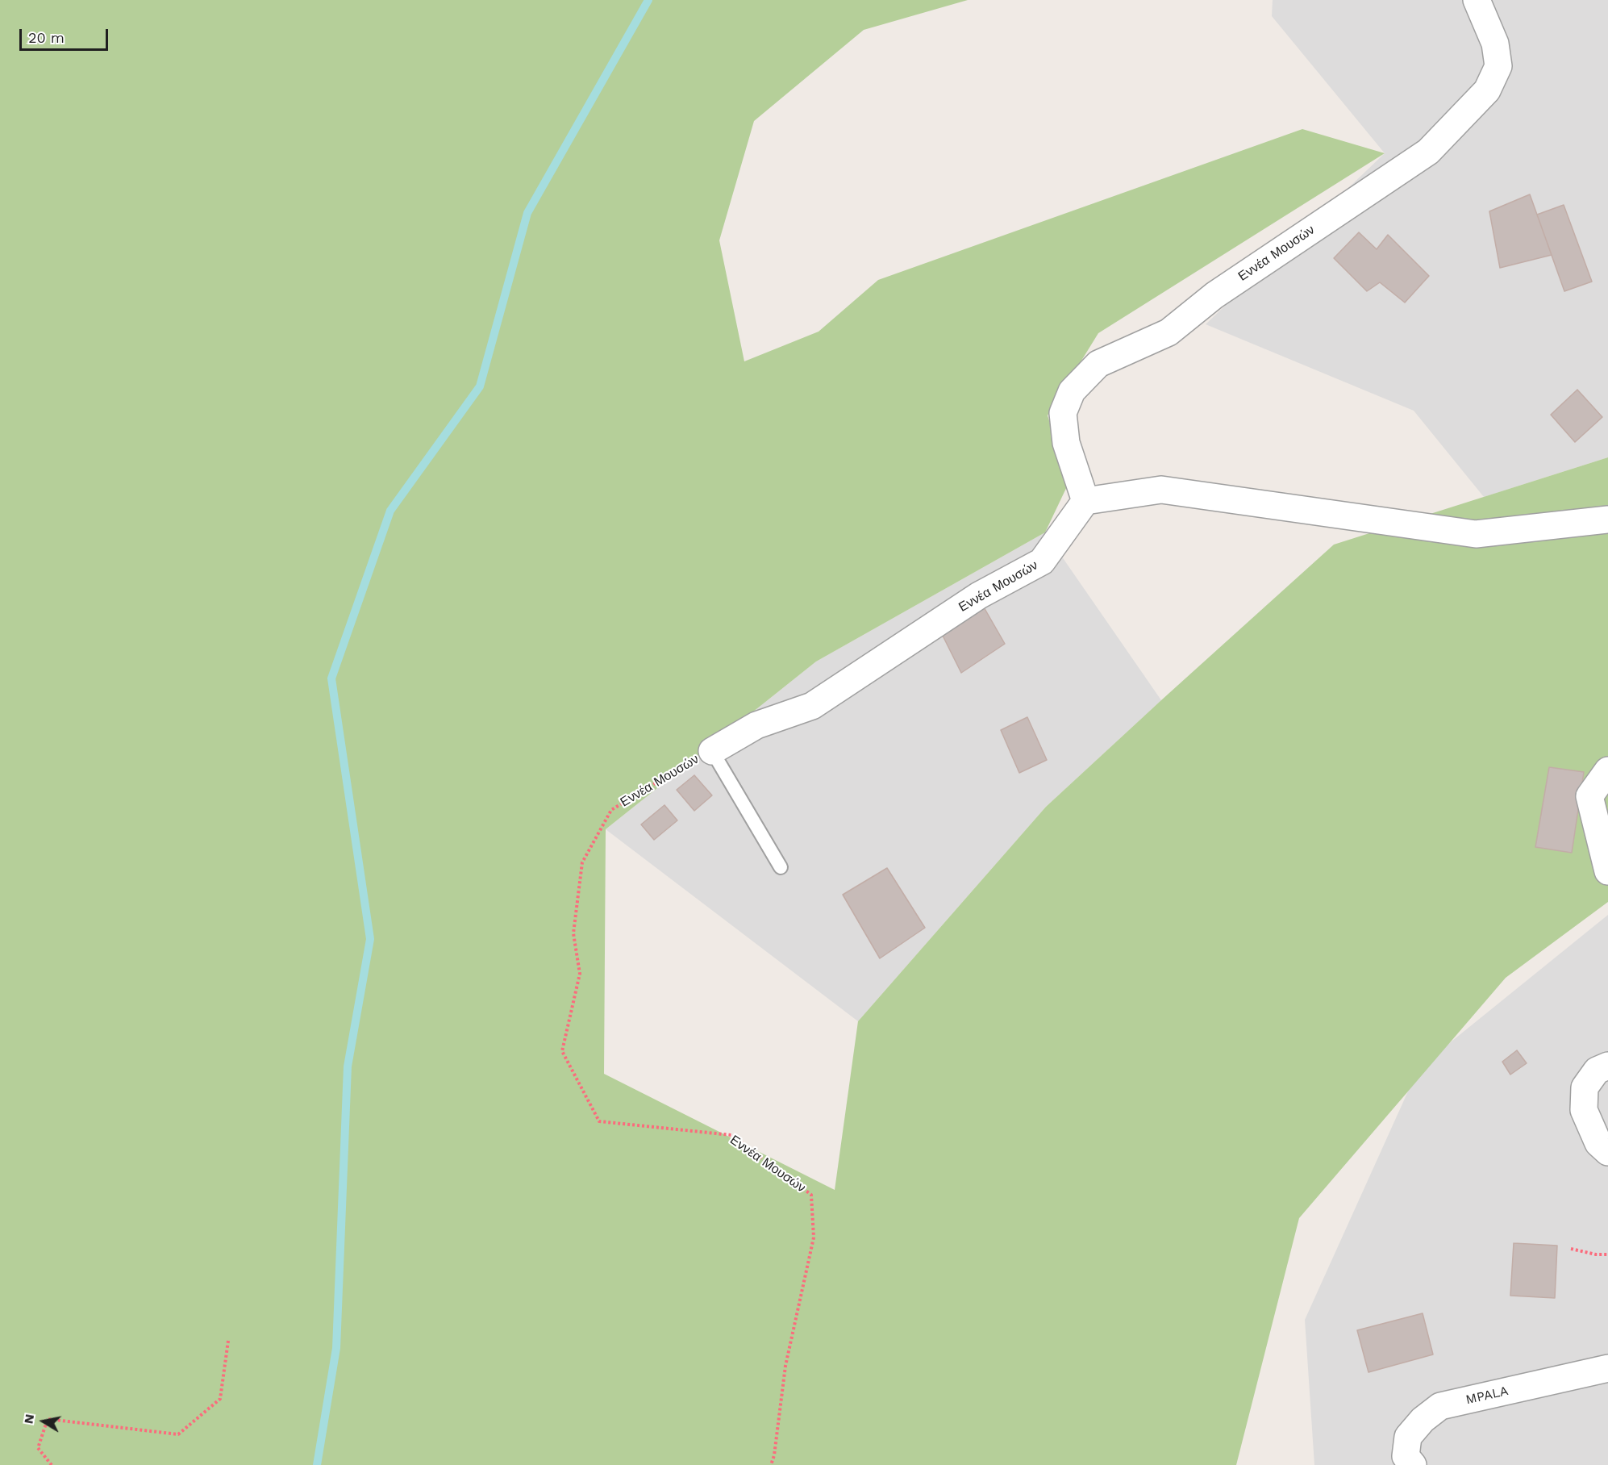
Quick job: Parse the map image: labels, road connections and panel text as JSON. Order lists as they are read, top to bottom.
{
  "streets": {
    "street": ["Εννέα Μουσών", "MPALA"]
  },
  "scale_bar": "20 m",
  "north": "left"
}
